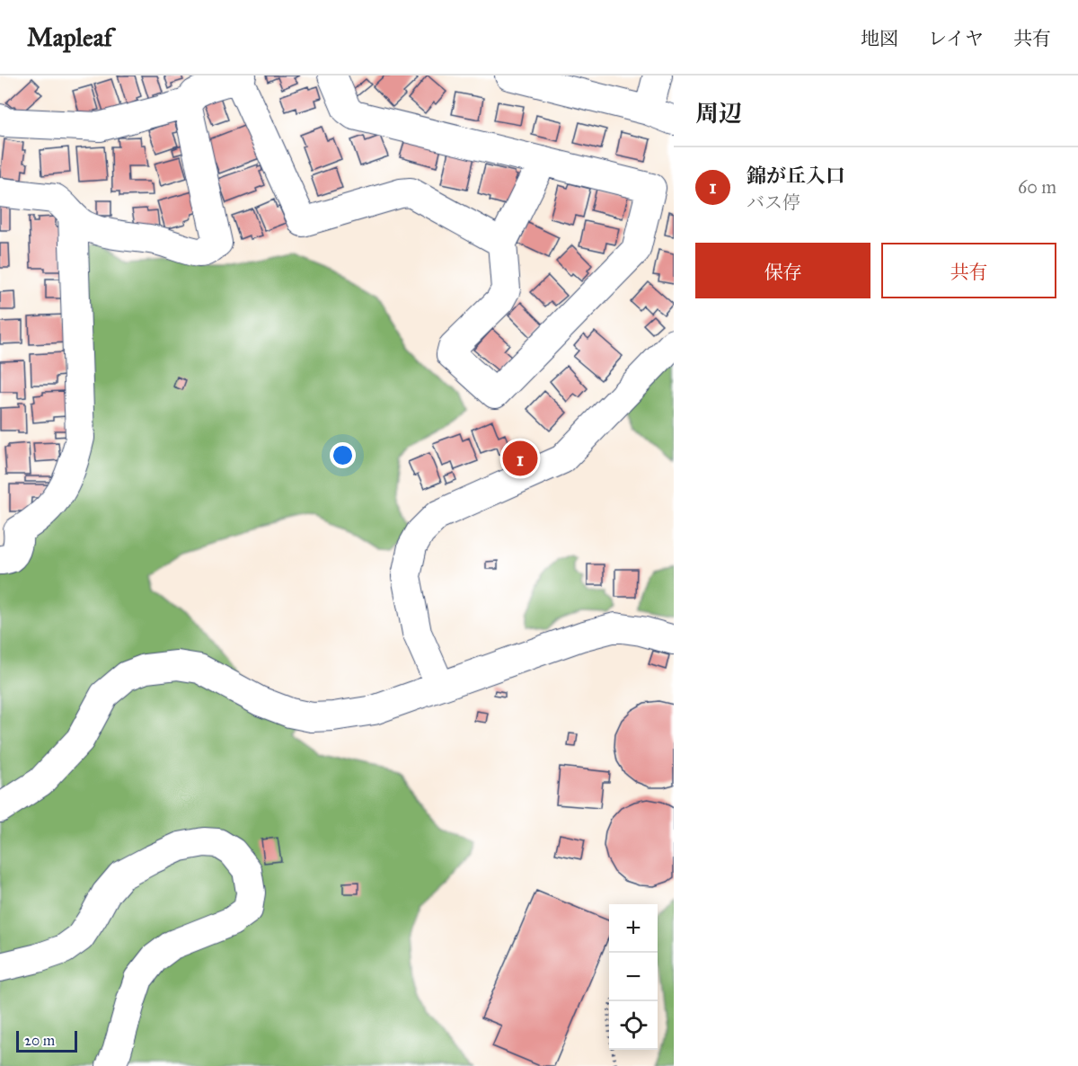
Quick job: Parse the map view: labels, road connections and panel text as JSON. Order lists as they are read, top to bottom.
{
  "scale_bar": "20 m",
  "page": {
    "header": "Mapleaf",
    "nav": ["地図", "レイヤ", "共有"],
    "heading": "周辺",
    "list": [
      {
        "mark": "1",
        "name": "錦が丘入口",
        "note": "バス停",
        "value": "60 m"
      }
    ],
    "buttons": ["保存", "共有"],
    "pins": "1",
    "map_buttons": ["+", "−"],
    "scale": "20 m"
  }
}
